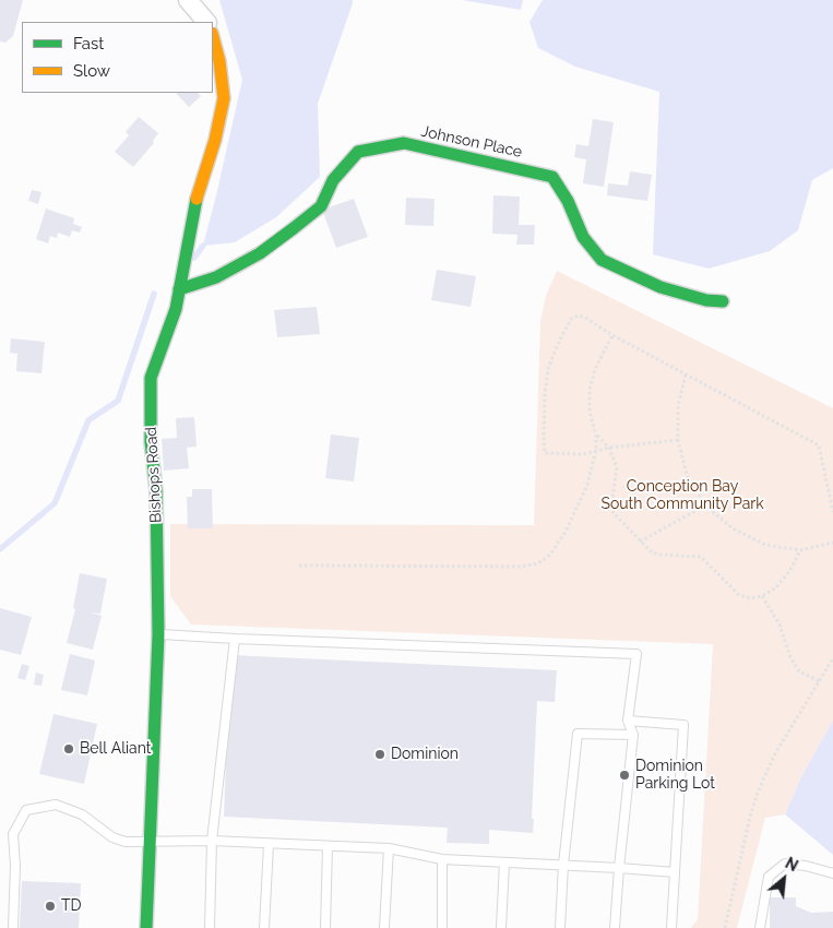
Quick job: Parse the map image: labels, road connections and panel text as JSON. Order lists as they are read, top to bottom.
{
  "streets": {
    "street": ["Johnson Place", "Bishops Road"]
  },
  "crossings": [
    ["Johnson Place", "Bishops Road"]
  ],
  "parks": ["Conception Bay South Community Park"],
  "places": [
    "Bell Aliant",
    "Dominion",
    "Dominion Parking Lot",
    "TD"
  ],
  "legend": ["Fast", "Slow"],
  "north": "top right"
}
